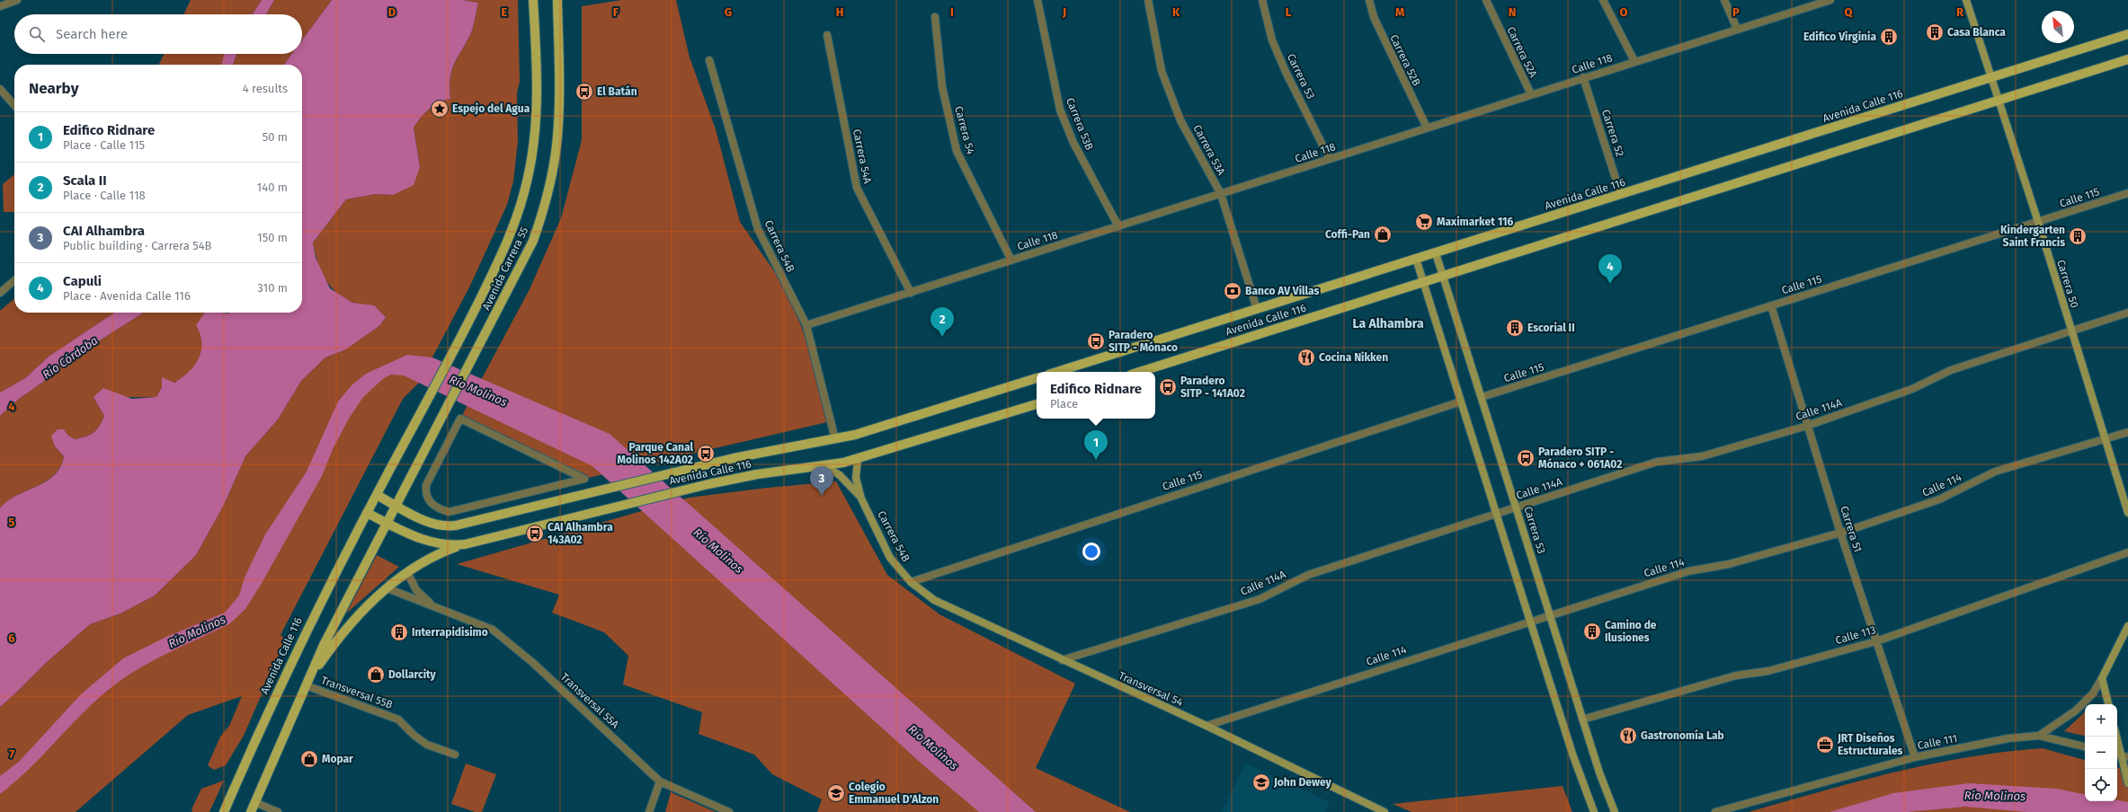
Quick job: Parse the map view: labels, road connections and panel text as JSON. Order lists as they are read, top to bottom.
{
  "streets": {
    "main road": ["Avenida Calle 116", "Avenida Carrera 55"],
    "street": [
      "Carrera 52A",
      "Carrera 52B",
      "Calle 118",
      "Carrera 53",
      "Carrera 53B",
      "Carrera 54",
      "Carrera 52",
      "Carrera 53A",
      "Carrera 54A",
      "Calle 115",
      "Carrera 54B",
      "Carrera 50",
      "Calle 114A",
      "Calle 114",
      "Carrera 51",
      "Calle 113",
      "Transversal 54",
      "Transversal 55B",
      "Transversal 55A",
      "Calle 111"
    ]
  },
  "crossings": [
    ["Carrera 52A", "Calle 118"],
    ["Carrera 52B", "Calle 118"],
    ["Calle 118", "Carrera 53"],
    ["Calle 118", "Carrera 53B"],
    ["Calle 118", "Carrera 54"],
    ["Calle 118", "Carrera 52"],
    ["Calle 118", "Carrera 53A"],
    ["Calle 118", "Carrera 54A"],
    ["Calle 118", "Carrera 54B"],
    ["Carrera 53", "Avenida Calle 116"],
    ["Carrera 53", "Calle 115"],
    ["Carrera 53", "Calle 114A"],
    ["Carrera 53", "Calle 114"],
    ["Carrera 53", "Calle 113"],
    ["Avenida Calle 116", "Carrera 52"],
    ["Avenida Calle 116", "Carrera 53A"],
    ["Avenida Calle 116", "Carrera 54B"],
    ["Avenida Calle 116", "Avenida Carrera 55"],
    ["Avenida Calle 116", "Carrera 50"],
    ["Calle 115", "Carrera 54B"],
    ["Calle 115", "Carrera 50"],
    ["Calle 115", "Carrera 51"],
    ["Calle 115", "Transversal 54"],
    ["Carrera 54B", "Transversal 54"],
    ["Carrera 50", "Calle 114A"],
    ["Carrera 50", "Calle 114"],
    ["Calle 114A", "Carrera 51"],
    ["Calle 114A", "Transversal 54"],
    ["Calle 114", "Carrera 51"],
    ["Calle 114", "Transversal 54"],
    ["Carrera 51", "Calle 113"],
    ["Carrera 51", "Calle 111"]
  ],
  "districts": ["La Alhambra"],
  "water": ["Río Córdoba", "Río Molinos"],
  "places": {
    "building": [
      "Casa Blanca",
      "Edifico Virginia",
      "Kindergarten Saint Francis",
      "Escorial II",
      "Camino de Ilusiones",
      "Interrapidisimo"
    ],
    "bus stop": [
      "El Batán",
      "Paradero SITP - Mónaco",
      "Paradero SITP - 141A02",
      "Parque Canal Molinos 142A02",
      "Paradero SITP - Mónaco + 061A02",
      "CAI Alhambra 143A02"
    ],
    "place": ["Espejo del Agua"],
    "supermarket": ["Maximarket 116"],
    "shop": ["Coffi-Pan", "Dollarcity", "Mopar"],
    "bank": ["Banco AV Villas"],
    "restaurant": ["Cocina Nikken", "Gastronomía Lab"],
    "office": ["JRT Diseños Estructurales"],
    "school or university": ["John Dewey", "Colegio Emmanuel D'Alzon"]
  },
  "north": "top left",
  "page": {
    "search": "Search here",
    "heading": ["Nearby", "4 results"],
    "list": [
      {
        "mark": "1",
        "name": "Edifico Ridnare",
        "note": "Place · Calle 115",
        "value": "50 m"
      },
      {
        "mark": "2",
        "name": "Scala II",
        "note": "Place · Calle 118",
        "value": "140 m"
      },
      {
        "mark": "3",
        "name": "CAI Alhambra",
        "note": "Public building · Carrera 54B",
        "value": "150 m"
      },
      {
        "mark": "4",
        "name": "Capuli",
        "note": "Place · Avenida Calle 116",
        "value": "310 m"
      }
    ],
    "pins": [
      "4",
      "2",
      "1",
      "3"
    ],
    "popup": ["Edifico Ridnare", "Place"],
    "map_buttons": ["+", "−"]
  },
  "grid": {
    "columns": [
      "D",
      "E",
      "F",
      "G",
      "H",
      "I",
      "J",
      "K",
      "L",
      "M",
      "N",
      "O",
      "P",
      "Q",
      "R"
    ],
    "rows": [
      "4",
      "5",
      "6",
      "7"
    ]
  }
}
